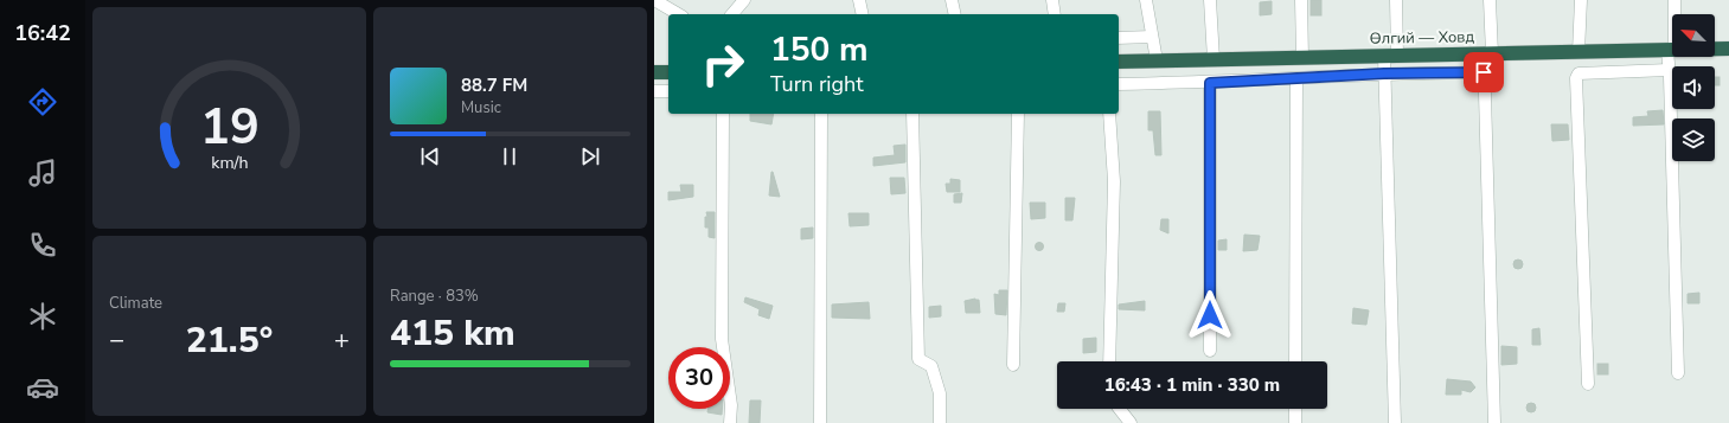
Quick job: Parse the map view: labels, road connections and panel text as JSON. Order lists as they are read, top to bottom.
{
  "streets": {
    "highway": ["Өлгий — Ховд"]
  },
  "north": "top left",
  "page": {
    "tabs": "16:42",
    "turn": ["150 m", "Turn right"],
    "song": ["88.7 FM", "Music"],
    "tile": [
      "Climate",
      ["Range · 83%", "415 km"]
    ],
    "heat": ["−", "21.5°", "+"],
    "limit": "30",
    "trip": "16:43 · 1 min · 330 m",
    "gauge": ["19", "km/h"]
  }
}
